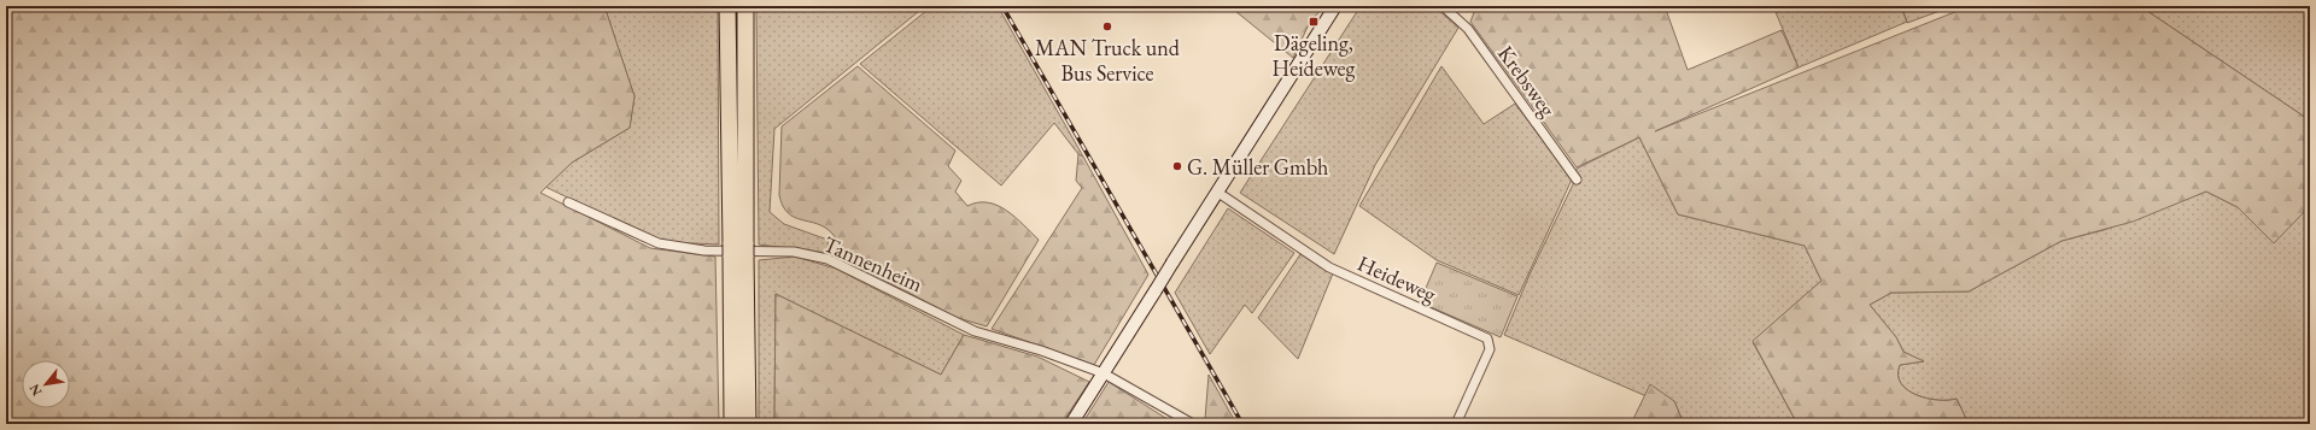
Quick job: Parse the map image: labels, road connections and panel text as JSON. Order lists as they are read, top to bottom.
{
  "streets": {
    "street": ["Krebsweg", "Tannenheim", "Heideweg"]
  },
  "places": {
    "transit": ["Dägeling, Heideweg"],
    "other": ["MAN Truck und Bus Service", "G. Müller Gmbh"]
  },
  "north": "bottom left"
}
